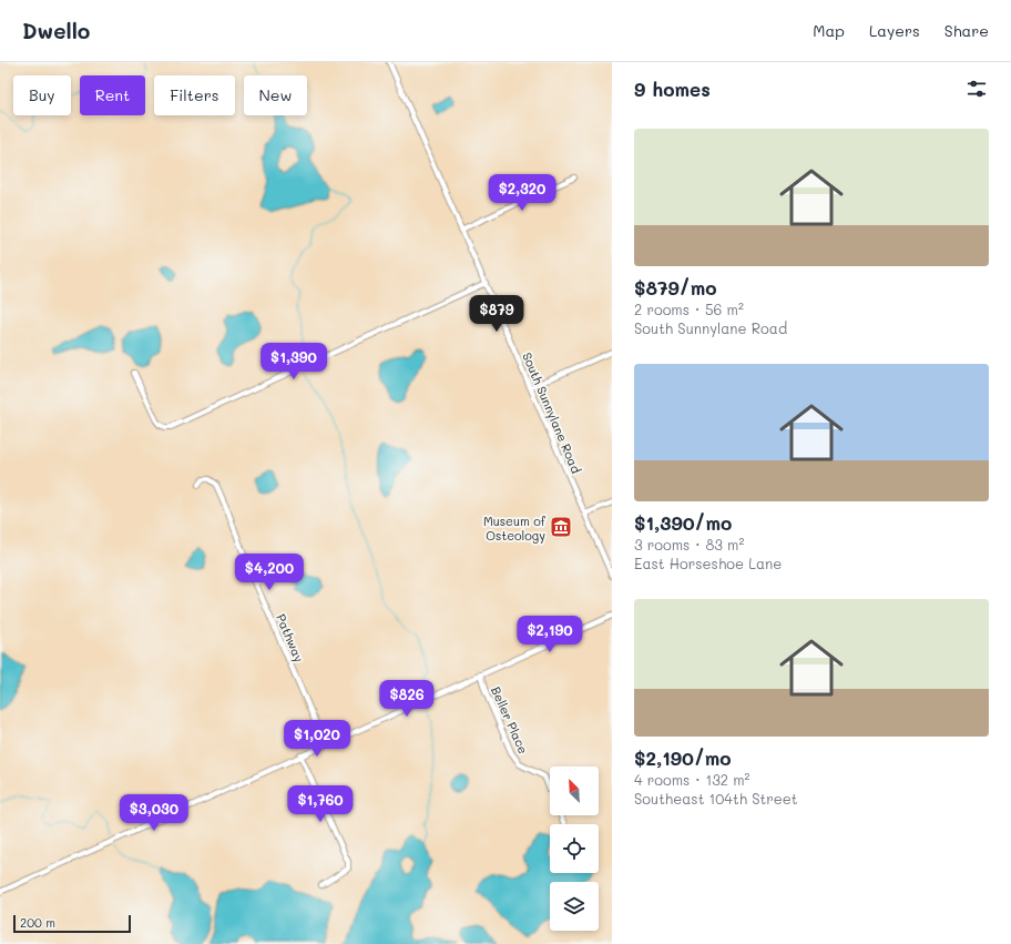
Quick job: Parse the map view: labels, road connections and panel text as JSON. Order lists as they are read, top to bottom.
{
  "streets": {
    "street": ["South Sunnylane Road", "Pathway", "Beller Place"]
  },
  "places": {
    "museum": ["Museum of Osteology"]
  },
  "scale_bar": "200 m",
  "north": "top left",
  "page": {
    "header": "Dwello",
    "nav": ["Map", "Layers", "Share"],
    "heading": "9 homes",
    "chip": [
      "Buy",
      "Rent",
      "Filters",
      "New"
    ],
    "list": [
      {
        "name": "$879/mo",
        "note": "2 rooms · 56 m² · South Sunnylane Road"
      },
      {
        "name": "$1,390/mo",
        "note": "3 rooms · 83 m² · East Horseshoe Lane"
      },
      {
        "name": "$2,190/mo",
        "note": "4 rooms · 132 m² · Southeast 104th Street"
      }
    ],
    "price": [
      "$2,320",
      "$879",
      "$1,390",
      "$4,200",
      "$2,190",
      "$826",
      "$1,020",
      "$1,760",
      "$3,030"
    ],
    "scale": "200 m"
  }
}
